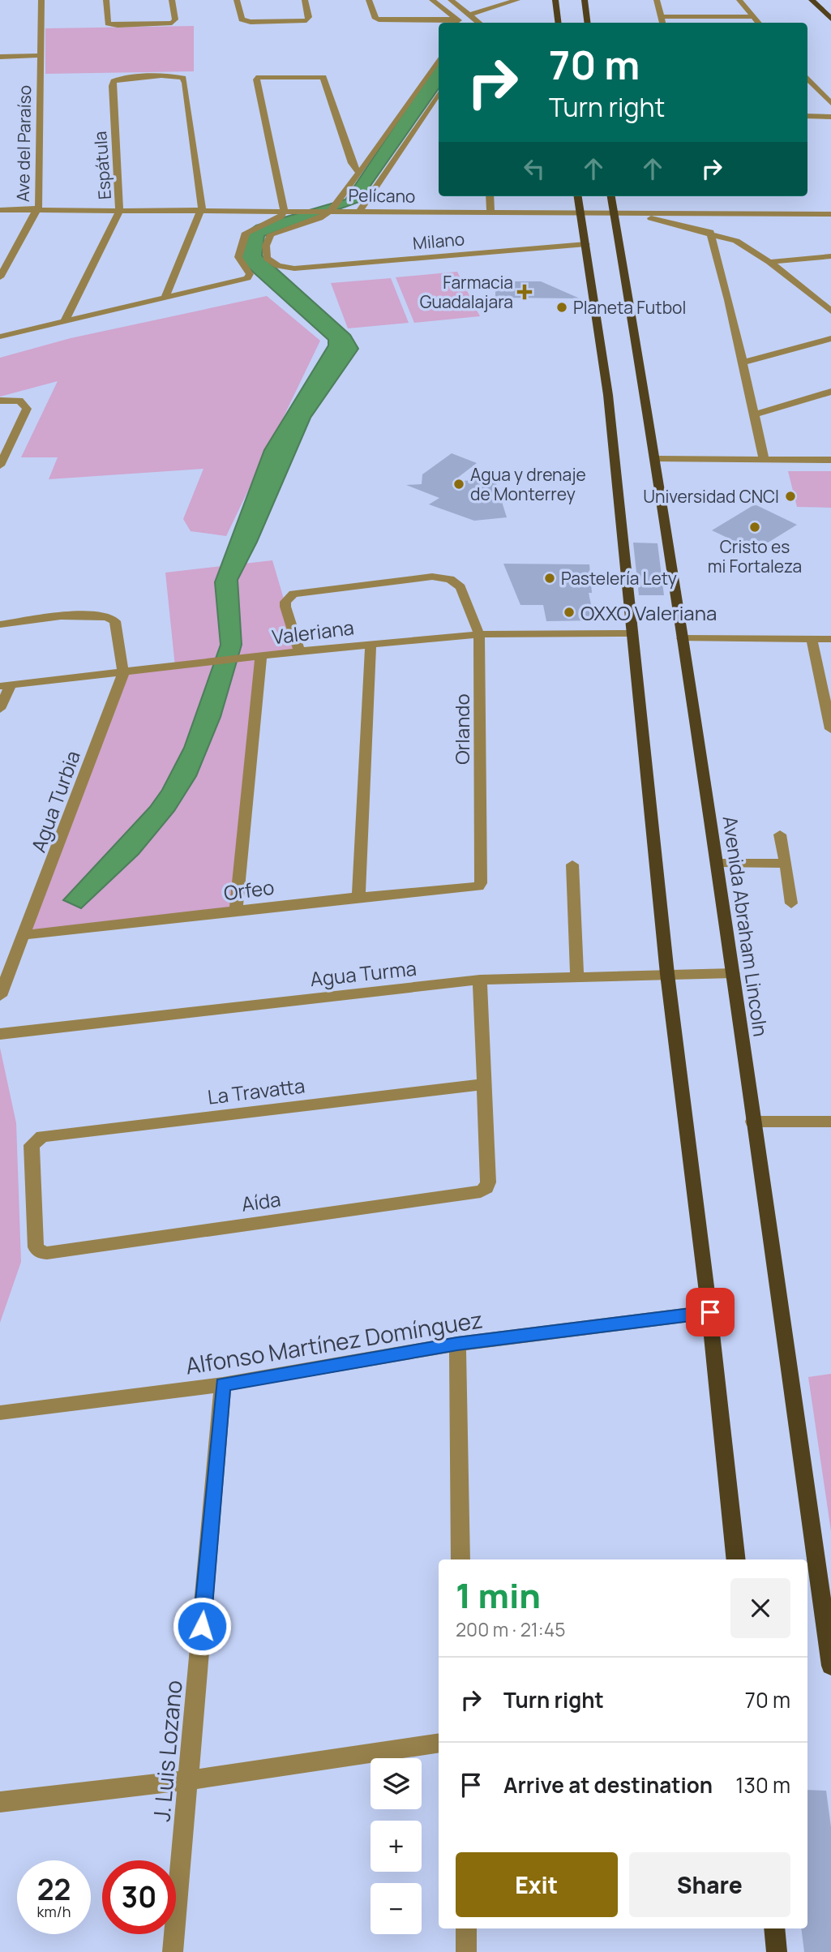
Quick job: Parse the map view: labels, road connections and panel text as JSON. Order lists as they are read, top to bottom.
{
  "streets": {
    "main road": ["Avenida Abraham Lincoln"],
    "street": [
      "Ave del Paraíso",
      "Espátula",
      "Pelícano",
      "Milano",
      "Valeriana",
      "Orlando",
      "Agua Turbia",
      "Orfeo",
      "Agua Turma",
      "La Travatta",
      "Aída",
      "Alfonso Martínez Domínguez",
      "J. Luis Lozano"
    ]
  },
  "crossings": [
    ["Ave del Paraíso", "Pelícano"],
    ["Espátula", "Pelícano"],
    ["Pelícano", "Milano"],
    ["Pelícano", "Avenida Abraham Lincoln"],
    ["Valeriana", "Orlando"],
    ["Valeriana", "Agua Turbia"],
    ["Orlando", "Orfeo"],
    ["Agua Turbia", "Orfeo"],
    ["Avenida Abraham Lincoln", "Agua Turma"],
    ["La Travatta", "Aída"],
    ["Alfonso Martínez Domínguez", "J. Luis Lozano"]
  ],
  "places": {
    "health": ["Farmacia Guadalajara"],
    "other": [
      "Planeta Futbol",
      "Agua y drenaje de Monterrey",
      "Universidad CNCI",
      "Cristo es mi Fortaleza",
      "Pastelería Lety",
      "OXXO Valeriana"
    ]
  },
  "page": {
    "turn": ["70 m", "Turn right"],
    "heading": ["1 min", "200 m · 21:45"],
    "list": [
      {
        "name": "Turn right",
        "value": "70 m"
      },
      {
        "name": "Arrive at destination",
        "value": "130 m"
      }
    ],
    "map_buttons": ["+", "−"],
    "buttons": ["Exit", "Share"],
    "speed": "22 km/h",
    "limit": "30"
  }
}
